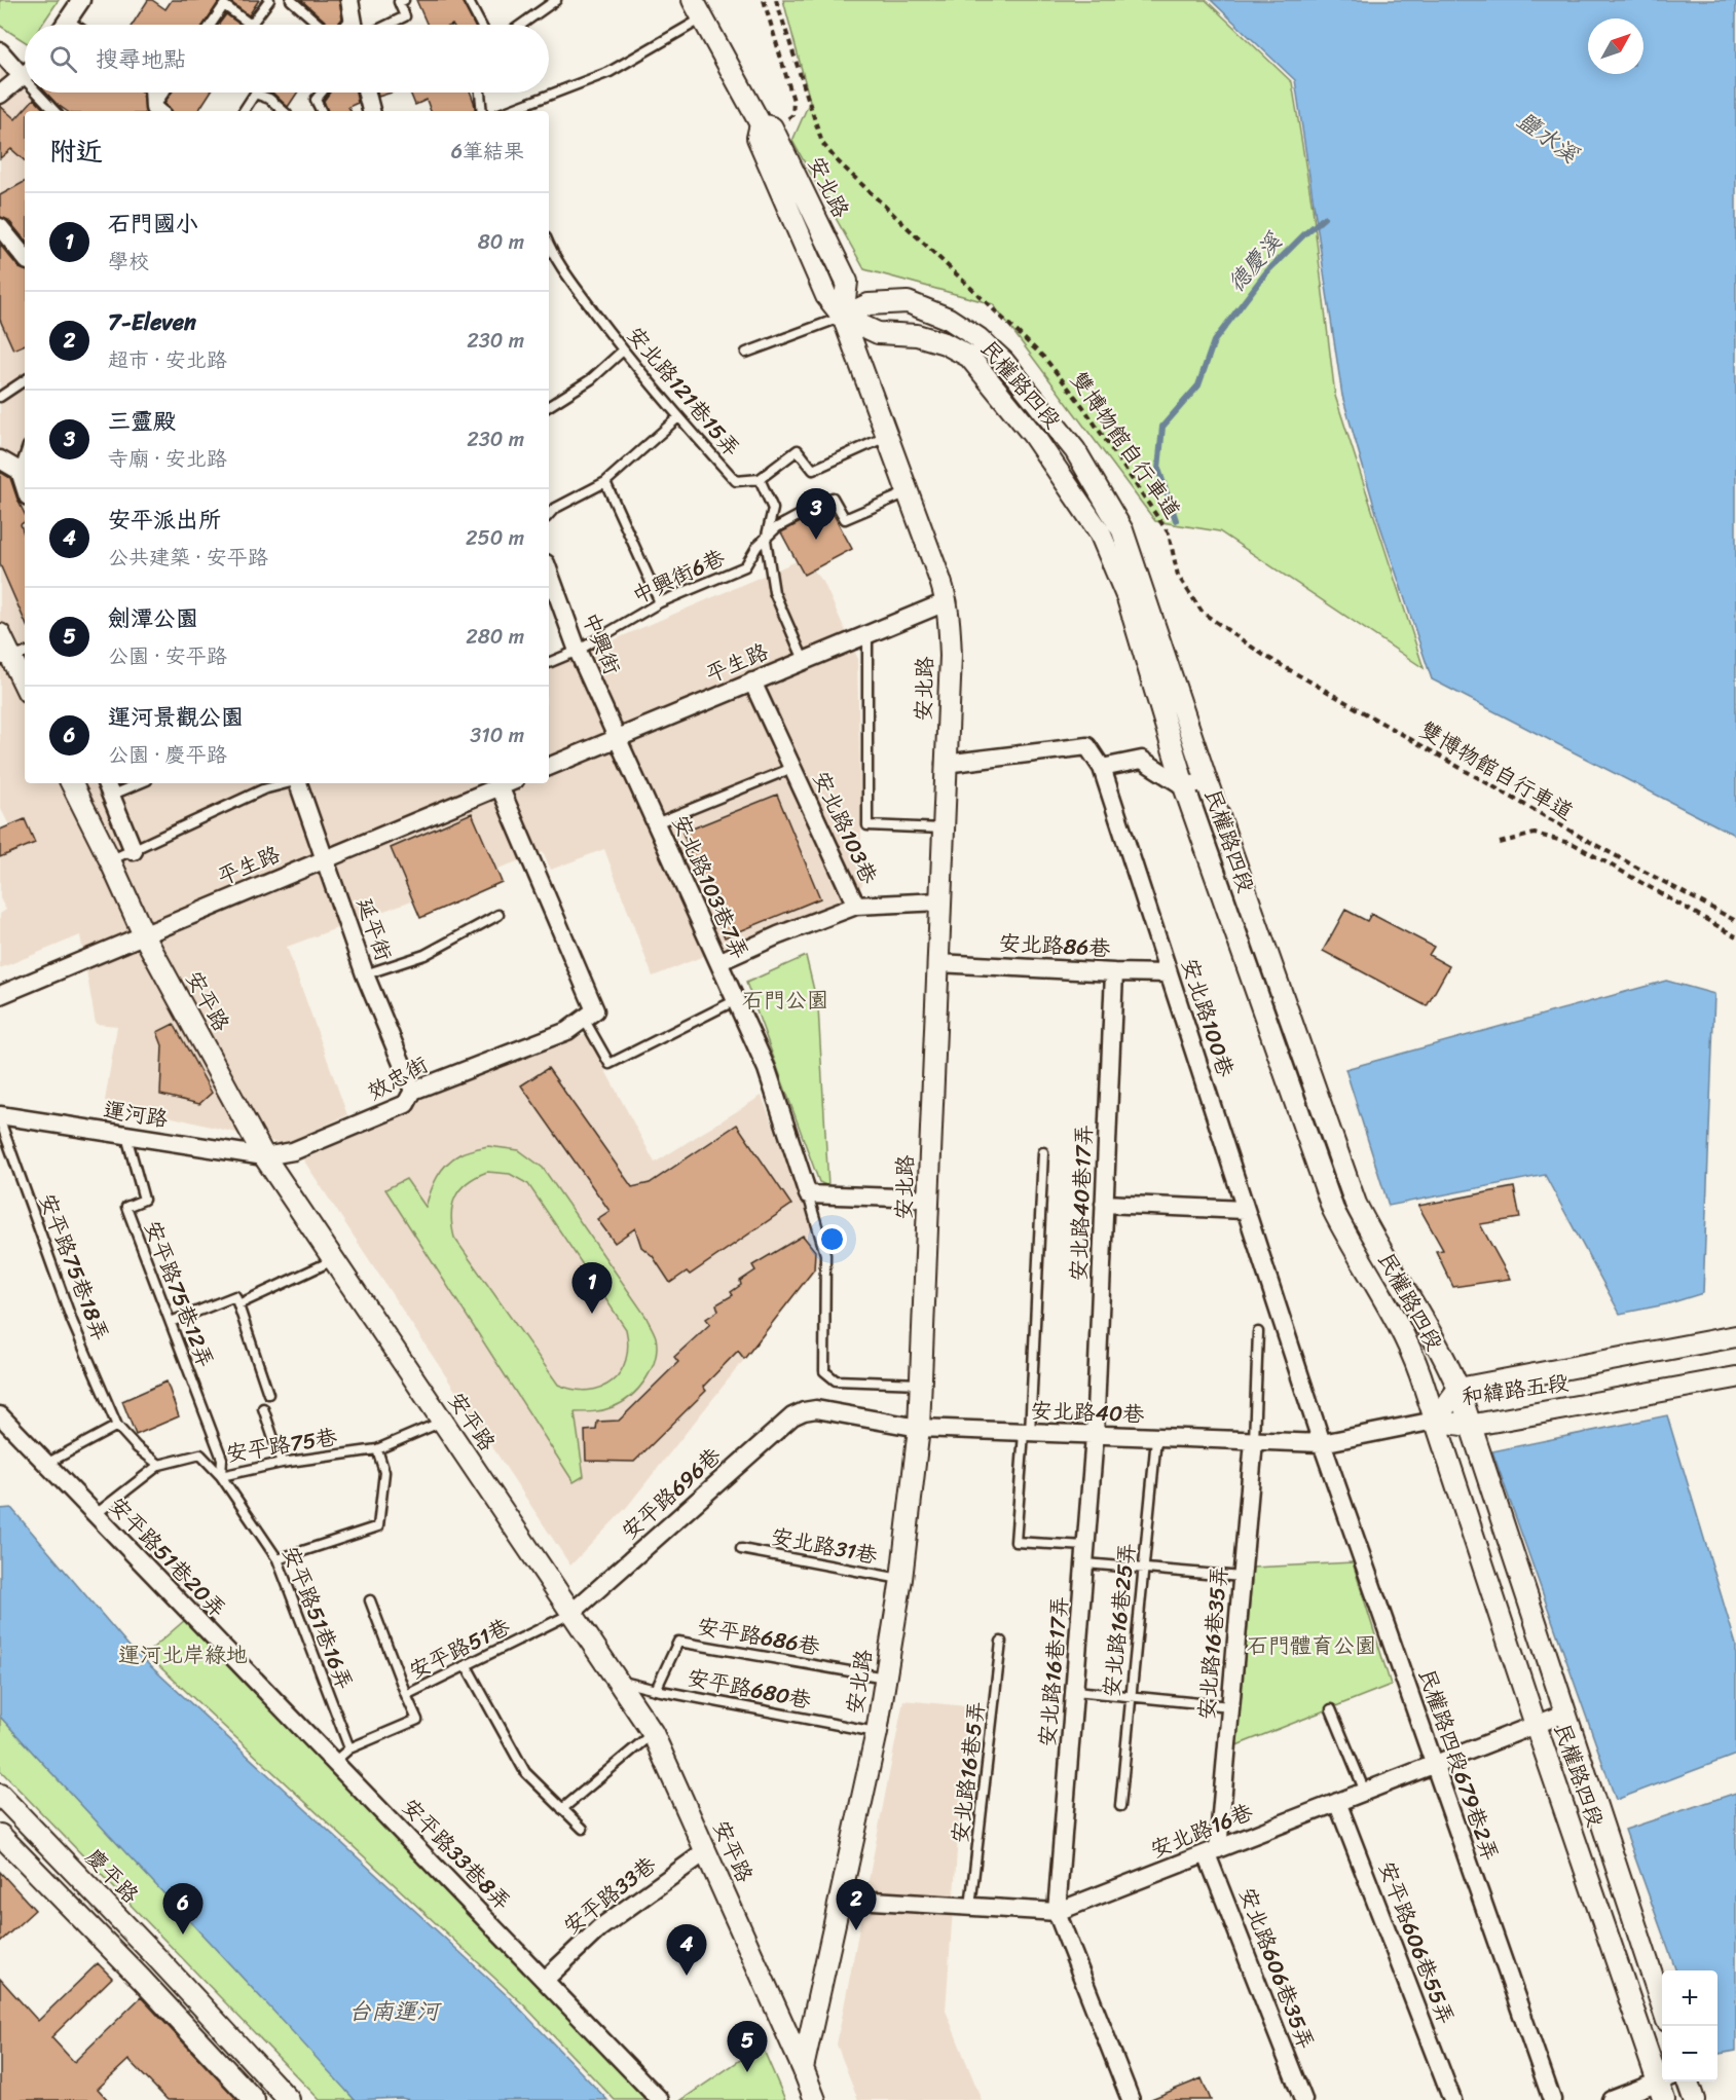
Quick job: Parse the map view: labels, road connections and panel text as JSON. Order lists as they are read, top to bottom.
{
  "streets": {
    "street": [
      "安北路",
      "民權路四段",
      "中興街",
      "平生路",
      "安北路103巷",
      "安北路103巷7弄",
      "延平街",
      "安北路86巷",
      "安平路",
      "安北路100巷",
      "效忠街",
      "運河路",
      "安北路40巷17弄",
      "和緯路五段",
      "安北路40巷",
      "安平路696巷",
      "安平路51巷20弄",
      "安北路16巷35弄",
      "安北路16巷17弄",
      "民權路四段679巷2弄",
      "安北路16巷",
      "安平路33巷8弄",
      "慶平路",
      "安平路33巷",
      "安平路606巷55弄",
      "安北路606巷35弄"
    ],
    "lane": [
      "安北路121巷15弄",
      "中興街6巷",
      "安平路75巷18弄",
      "安平路75巷12弄",
      "安平路75巷",
      "安北路31巷",
      "安平路51巷16弄",
      "安北路16巷25弄",
      "安平路686巷",
      "安平路51巷",
      "安平路680巷",
      "安北路16巷5弄"
    ],
    "path": ["雙博物館自行車道"]
  },
  "crossings": [
    ["安北路", "民權路四段"],
    ["安北路", "中興街6巷"],
    ["安北路", "平生路"],
    ["安北路", "安北路103巷"],
    ["安北路", "安北路86巷"],
    ["安北路", "安平路"],
    ["安北路", "安北路100巷"],
    ["安北路", "安北路40巷"],
    ["安北路", "安北路31巷"],
    ["安北路", "安平路686巷"],
    ["安北路", "安平路680巷"],
    ["安北路", "安北路16巷"],
    ["民權路四段", "和緯路五段"],
    ["民權路四段", "安北路40巷"],
    ["民權路四段", "安北路16巷"],
    ["中興街6巷", "中興街"],
    ["中興街", "平生路"],
    ["中興街", "安北路103巷7弄"],
    ["平生路", "安北路103巷"],
    ["平生路", "安北路103巷7弄"],
    ["平生路", "延平街"],
    ["平生路", "安平路"],
    ["安北路103巷", "安北路103巷7弄"],
    ["延平街", "效忠街"],
    ["安北路86巷", "安北路100巷"],
    ["安北路86巷", "安北路40巷17弄"],
    ["安平路", "效忠街"],
    ["安平路", "運河路"],
    ["安平路", "安平路75巷"],
    ["安平路", "安平路696巷"],
    ["安平路", "安平路51巷"],
    ["安平路", "安平路680巷"],
    ["安平路", "安平路33巷"],
    ["安北路100巷", "安北路40巷"],
    ["安北路100巷", "民權路四段679巷2弄"],
    ["效忠街", "運河路"],
    ["運河路", "安平路75巷12弄"],
    ["安北路40巷17弄", "安北路40巷"],
    ["安北路40巷17弄", "安北路16巷17弄"],
    ["安平路75巷12弄", "安平路75巷"],
    ["安平路75巷12弄", "安平路51巷16弄"],
    ["和緯路五段", "安北路40巷"],
    ["安北路40巷", "安平路696巷"],
    ["安北路40巷", "安北路16巷25弄"],
    ["安北路40巷", "安北路16巷35弄"],
    ["安北路40巷", "安北路16巷17弄"],
    ["安北路40巷", "民權路四段679巷2弄"],
    ["安平路75巷", "安平路51巷16弄"],
    ["安平路696巷", "安平路51巷"],
    ["安平路51巷20弄", "安平路51巷"],
    ["安平路51巷20弄", "安平路33巷8弄"],
    ["安平路51巷16弄", "安平路51巷"],
    ["安平路686巷", "安平路680巷"],
    ["安北路16巷35弄", "安北路16巷"],
    ["安北路16巷35弄", "安北路606巷35弄"],
    ["安平路51巷", "安平路33巷8弄"],
    ["安北路16巷17弄", "安北路16巷"],
    ["民權路四段679巷2弄", "安北路16巷"],
    ["安北路16巷5弄", "安北路16巷"],
    ["安北路16巷", "安平路606巷55弄"],
    ["安北路16巷", "安北路606巷35弄"],
    ["安平路33巷8弄", "安平路33巷"]
  ],
  "water": ["鹽水溪", "德慶溪", "台南運河"],
  "parks": ["石門公園", "石門體育公園", "運河北岸綠地"],
  "north": "top right",
  "page": {
    "search": "搜尋地點",
    "heading": ["附近", "6筆結果"],
    "list": [
      {
        "mark": "1",
        "name": "石門國小",
        "note": "學校",
        "value": "80 m"
      },
      {
        "mark": "2",
        "name": "7-Eleven",
        "note": "超市 · 安北路",
        "value": "230 m"
      },
      {
        "mark": "3",
        "name": "三靈殿",
        "note": "寺廟 · 安北路",
        "value": "230 m"
      },
      {
        "mark": "4",
        "name": "安平派出所",
        "note": "公共建築 · 安平路",
        "value": "250 m"
      },
      {
        "mark": "5",
        "name": "劍潭公園",
        "note": "公園 · 安平路",
        "value": "280 m"
      },
      {
        "mark": "6",
        "name": "運河景觀公園",
        "note": "公園 · 慶平路",
        "value": "310 m"
      }
    ],
    "pins": [
      "3",
      "1",
      "2",
      "6",
      "4",
      "5"
    ],
    "map_buttons": ["+", "−"]
  }
}
